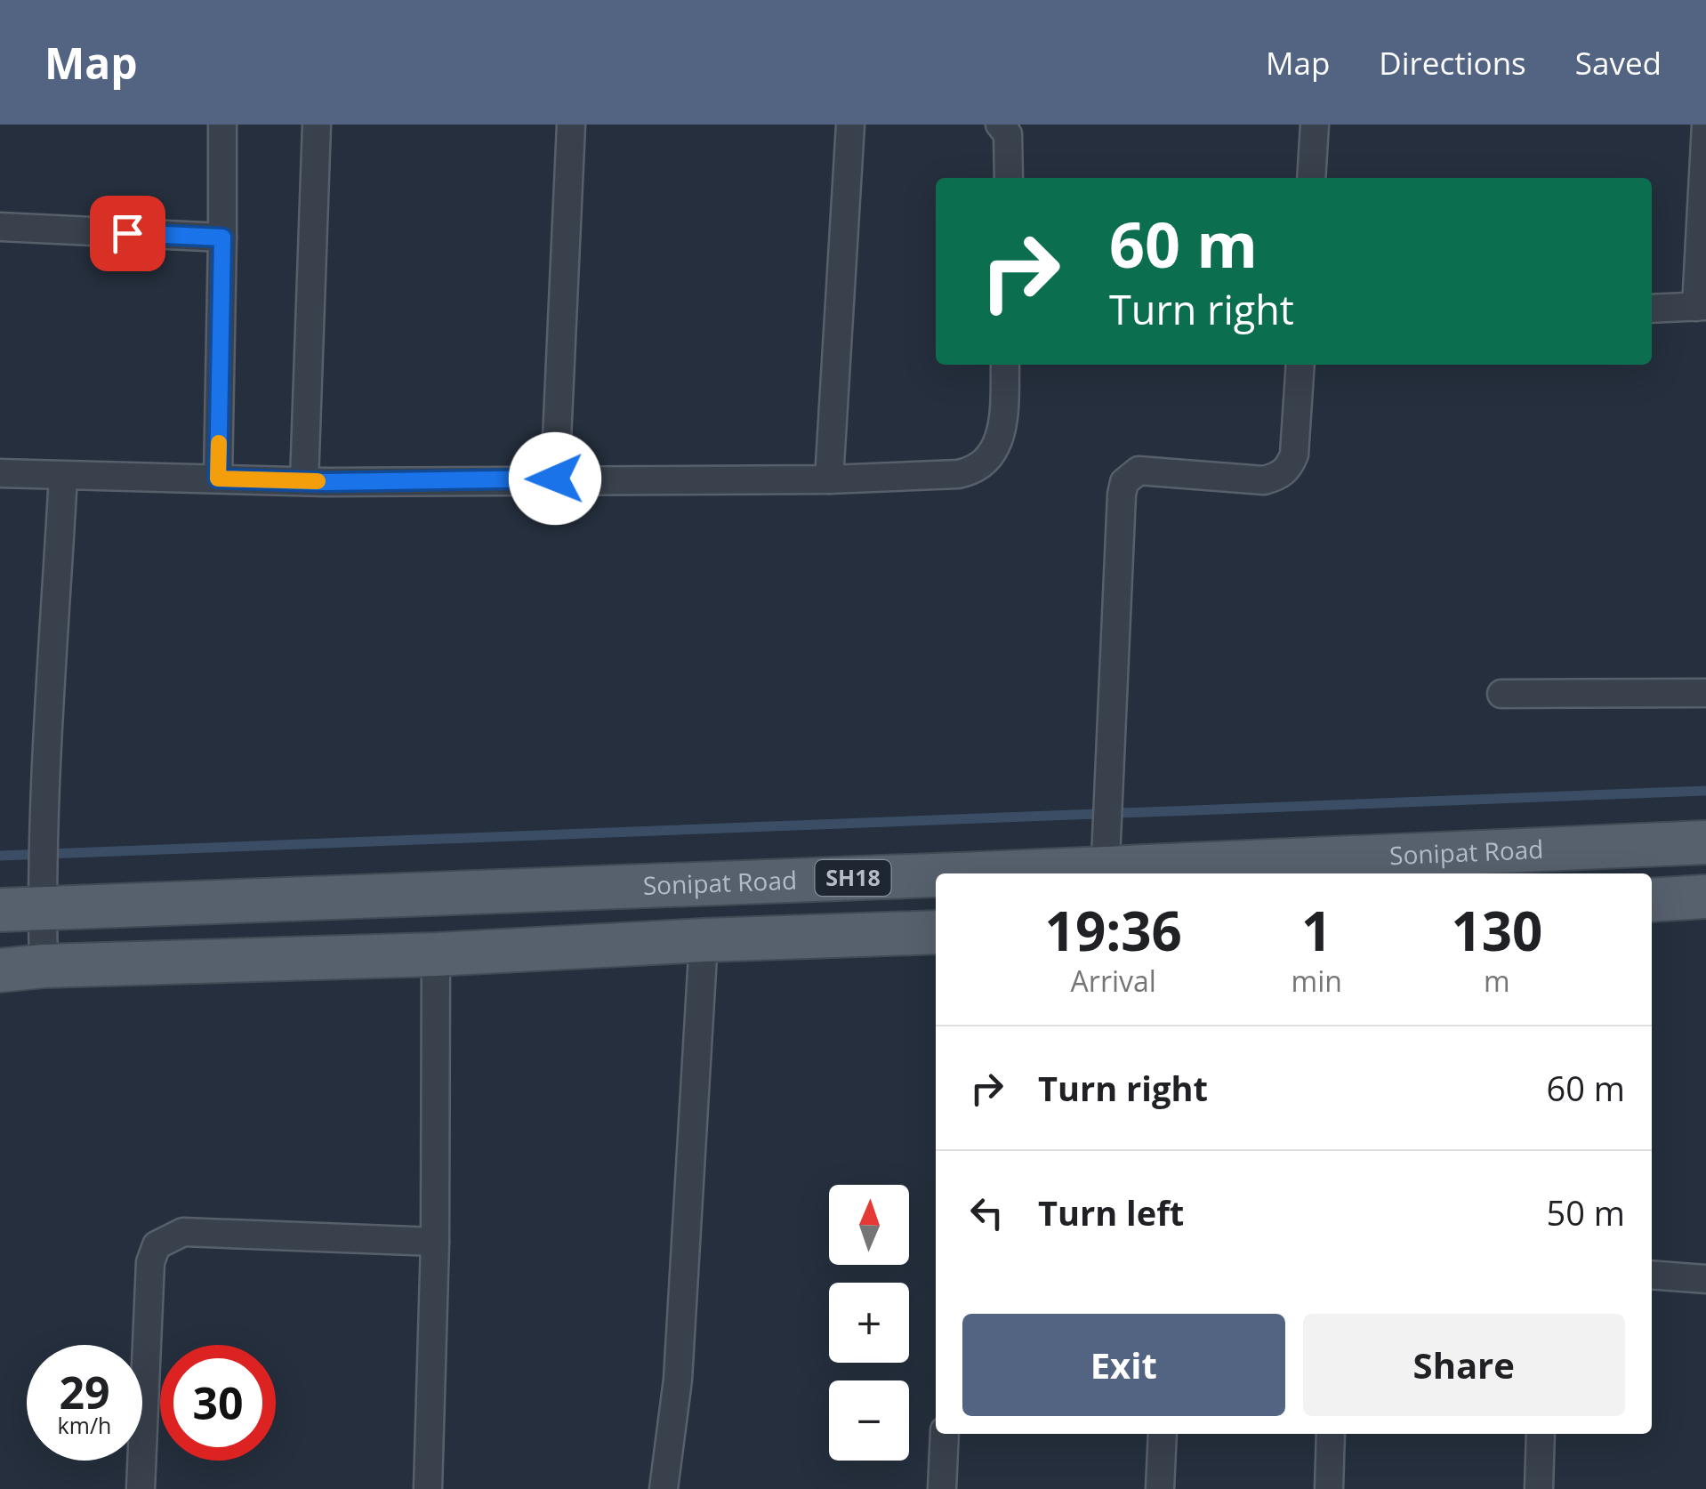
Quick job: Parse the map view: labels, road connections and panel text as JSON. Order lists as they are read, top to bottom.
{
  "streets": {
    "main road": ["Sonipat Road", "SH18"]
  },
  "north": "top",
  "page": {
    "header": "Map",
    "nav": ["Map", "Directions", "Saved"],
    "turn": ["60 m", "Turn right"],
    "eta": [
      "19:36",
      "Arrival",
      "1",
      "min",
      "130",
      "m"
    ],
    "list": [
      {
        "name": "Turn right",
        "value": "60 m"
      },
      {
        "name": "Turn left",
        "value": "50 m"
      }
    ],
    "map_buttons": ["+", "−"],
    "buttons": ["Exit", "Share"],
    "speed": "29 km/h",
    "limit": "30"
  }
}
